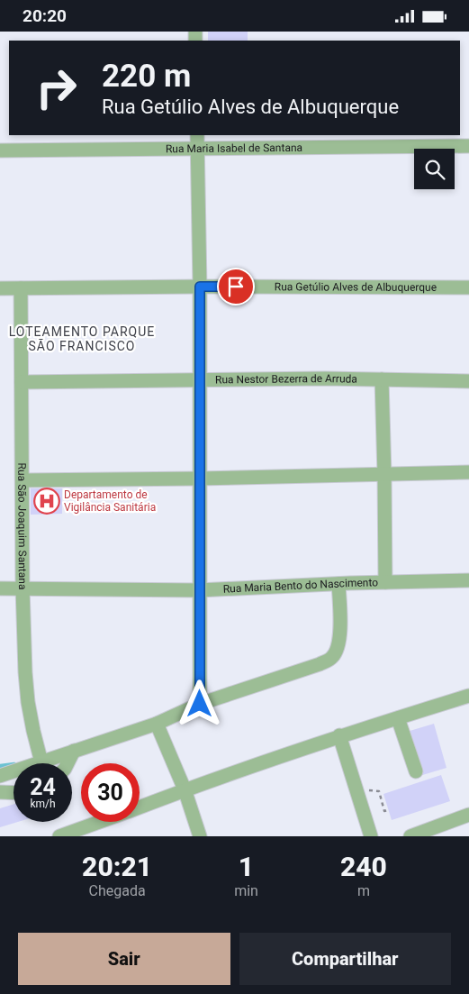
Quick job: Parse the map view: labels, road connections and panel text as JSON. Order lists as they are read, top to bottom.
{
  "streets": {
    "street": [
      "Rua Maria Isabel de Santana",
      "Rua Getúlio Alves de Albuquerque",
      "Rua Nestor Bezerra de Arruda",
      "Rua São Joaquim Santana",
      "Rua Maria Bento do Nascimento"
    ]
  },
  "crossings": [
    ["Rua Getúlio Alves de Albuquerque", "Rua São Joaquim Santana"],
    ["Rua Nestor Bezerra de Arruda", "Rua São Joaquim Santana"],
    ["Rua São Joaquim Santana", "Rua Maria Bento do Nascimento"]
  ],
  "districts": ["LOTEAMENTO PARQUE SÃO FRANCISCO"],
  "places": {
    "hospital": ["Departamento de Vigilância Sanitária"]
  },
  "page": {
    "status": "20:20",
    "turn": ["220 m", "Rua Getúlio Alves de Albuquerque"],
    "speed": "24 km/h",
    "limit": "30",
    "eta": [
      "20:21",
      "Chegada",
      "1",
      "min",
      "240",
      "m"
    ],
    "buttons": ["Sair", "Compartilhar"]
  }
}
